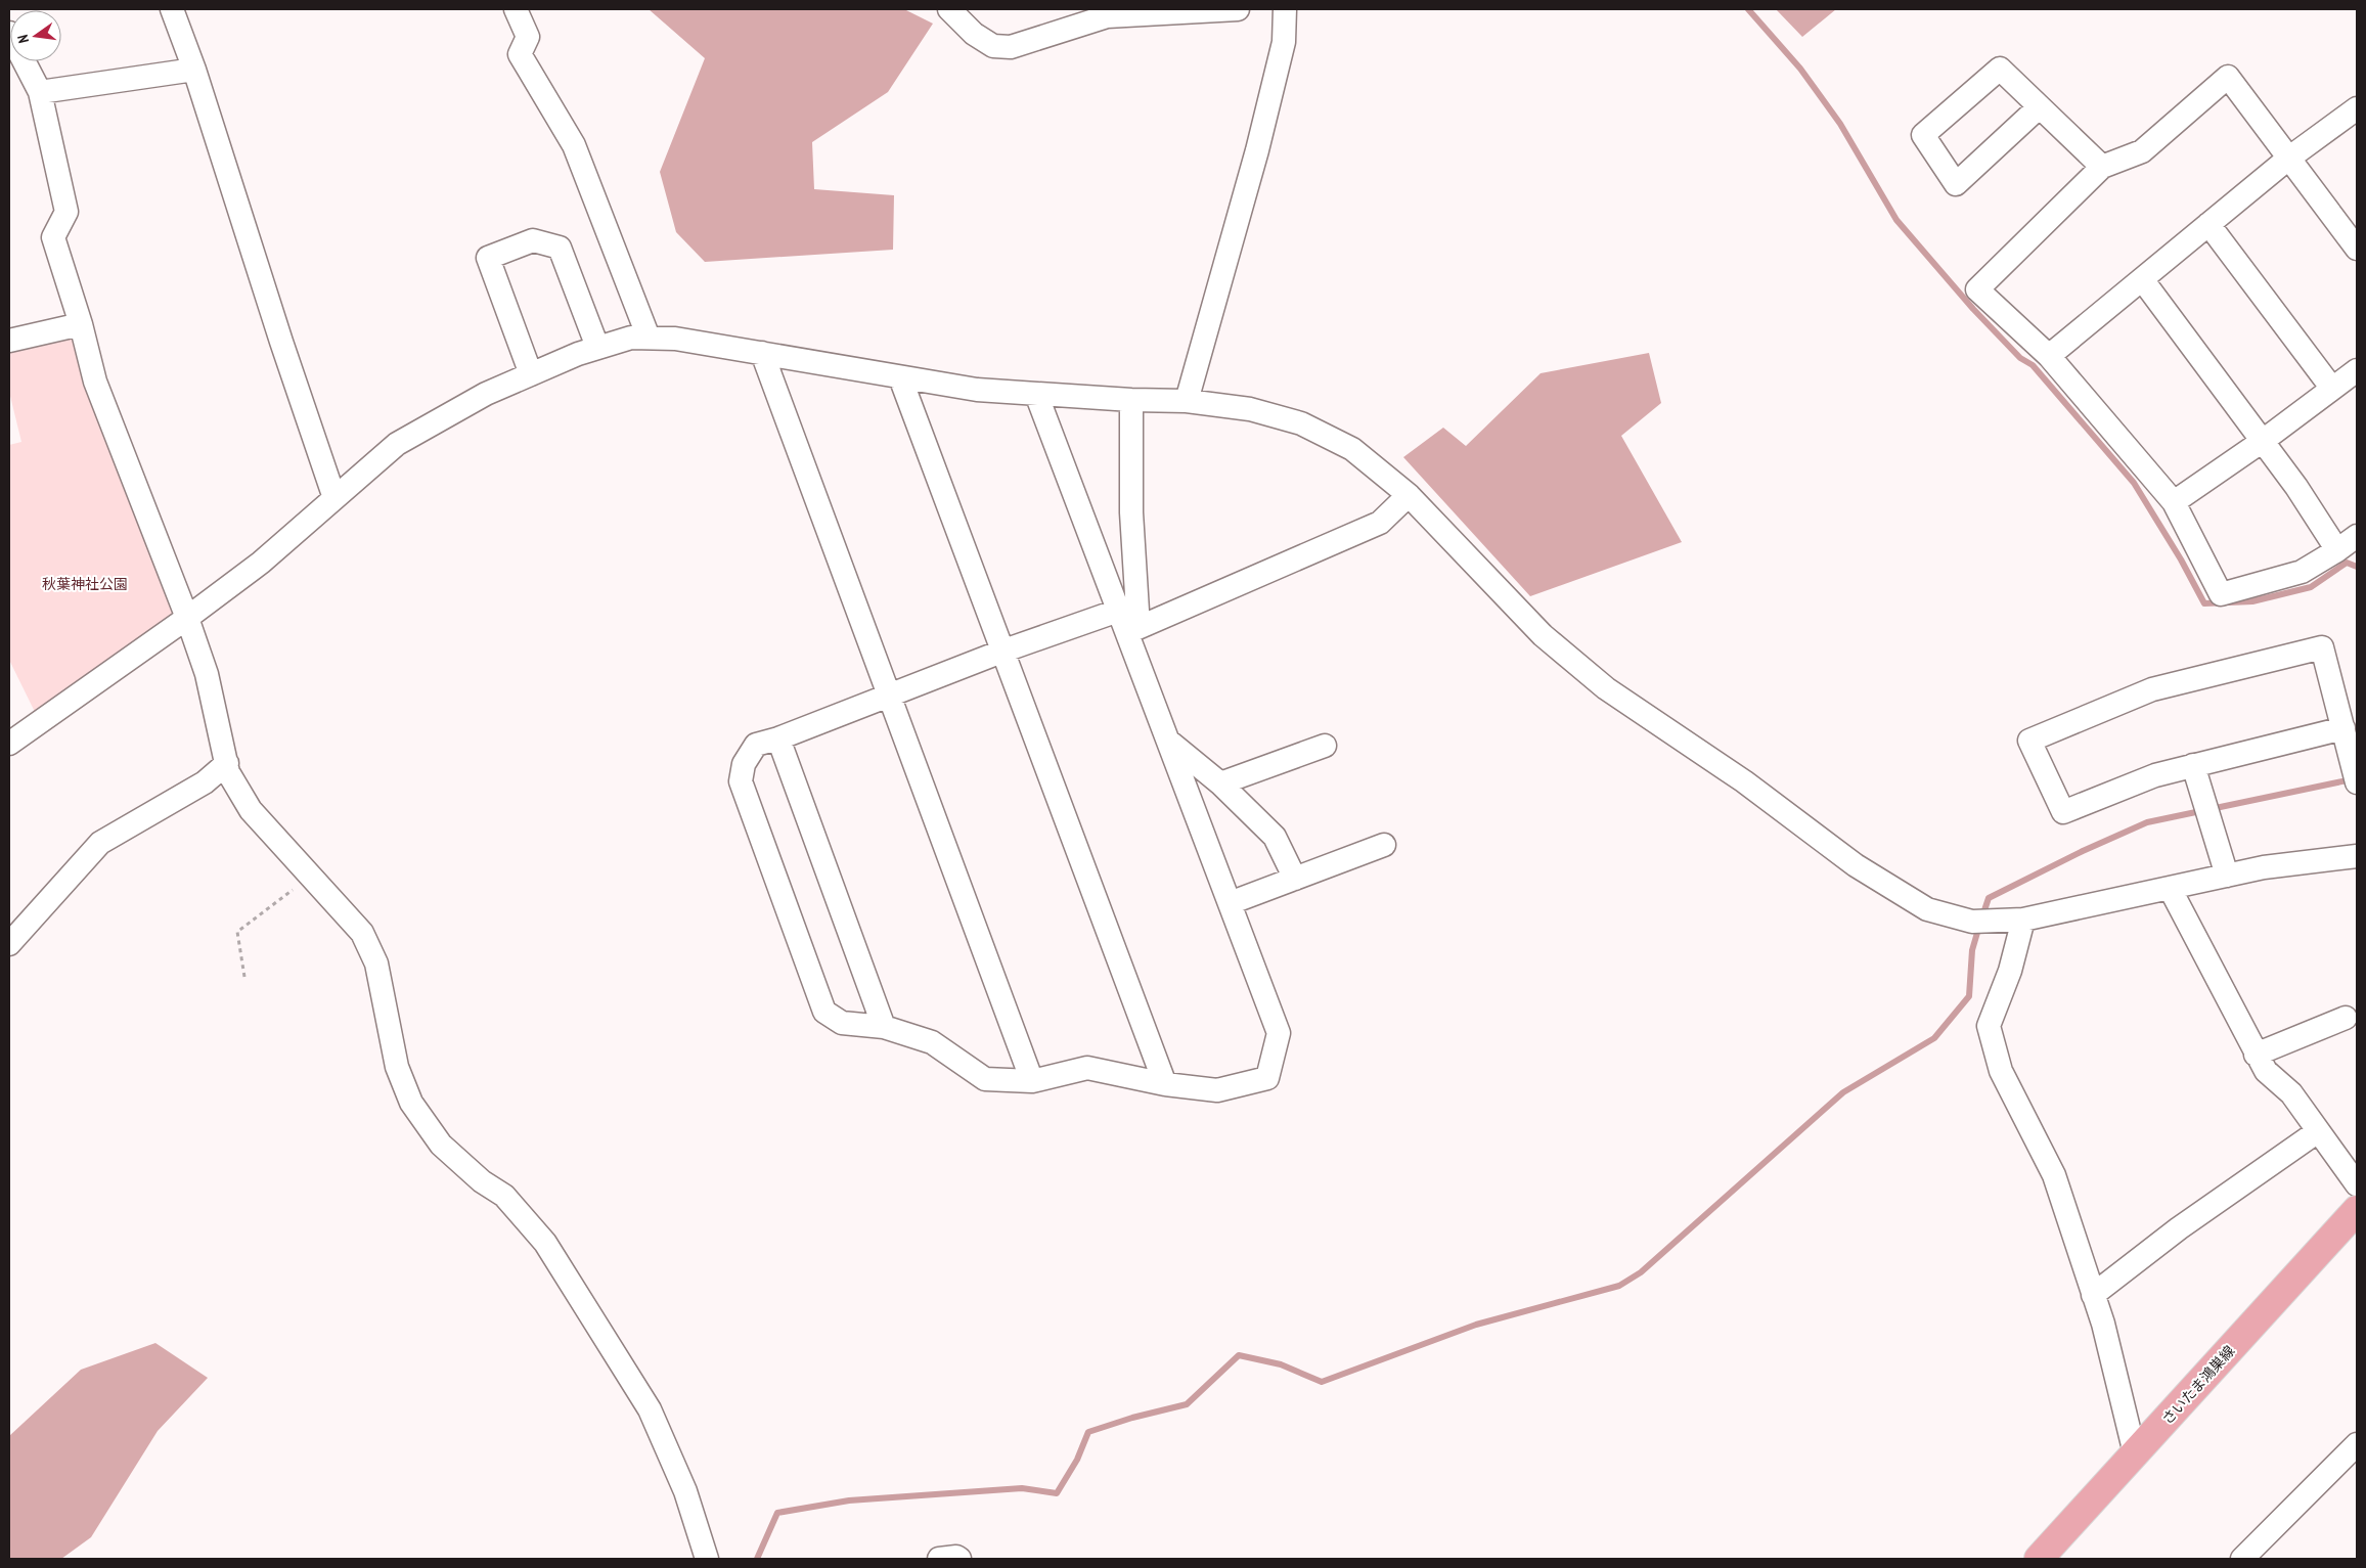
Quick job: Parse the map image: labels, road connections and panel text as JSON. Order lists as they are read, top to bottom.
{
  "streets": {
    "main road": ["さいたま鴻巣線"]
  },
  "parks": ["秋葉神社公園"],
  "north": "left"
}
